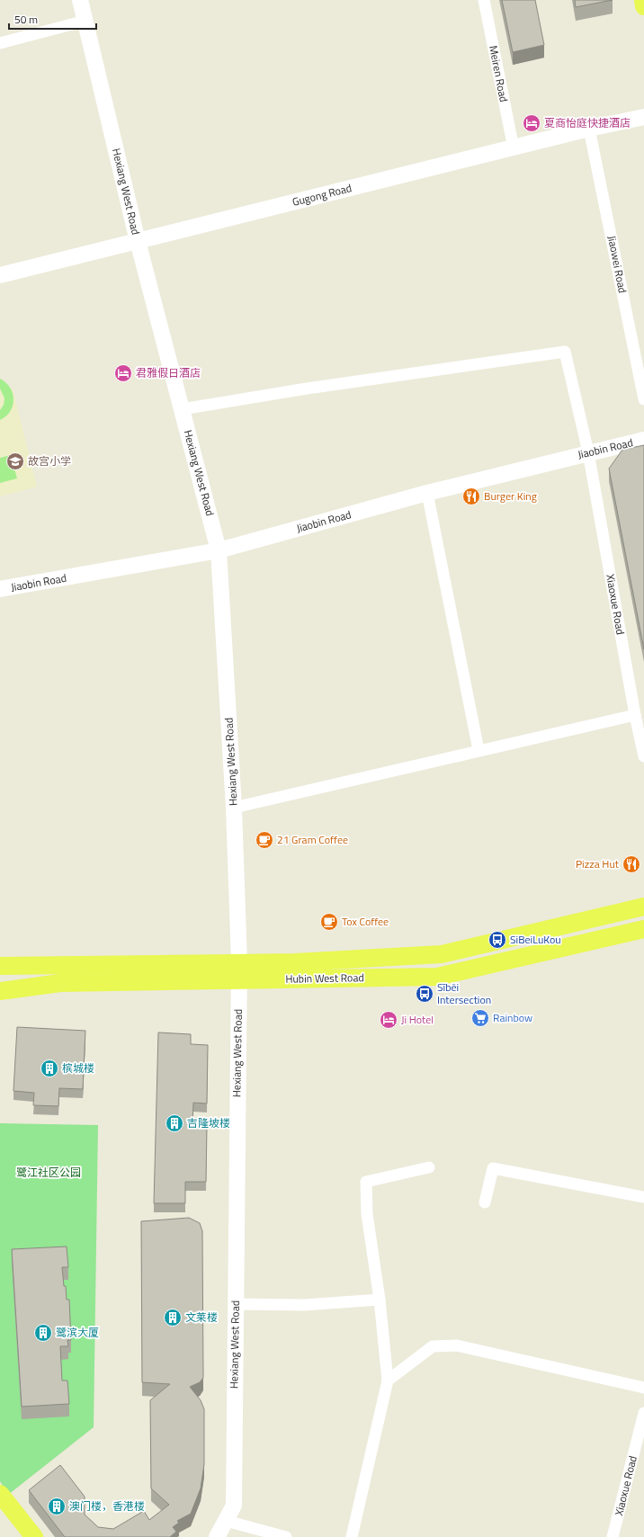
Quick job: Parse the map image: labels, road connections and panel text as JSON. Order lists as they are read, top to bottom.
{
  "streets": {
    "main road": ["Hubin West Road"],
    "street": [
      "Meiren Road",
      "Hexiang West Road",
      "Gugong Road",
      "Jiaowei Road",
      "Jiaobin Road",
      "Xiaoxue Road"
    ]
  },
  "crossings": [
    ["Meiren Road", "Gugong Road"],
    ["Hexiang West Road", "Gugong Road"],
    ["Hexiang West Road", "Jiaobin Road"],
    ["Hexiang West Road", "Xiaoxue Road"],
    ["Hexiang West Road", "Hubin West Road"],
    ["Gugong Road", "Jiaowei Road"],
    ["Jiaobin Road", "Xiaoxue Road"]
  ],
  "parks": ["鹭江社区公园"],
  "places": {
    "hotel": ["夏商怡庭快捷酒店", "君雅假日酒店", "Ji Hotel"],
    "school or university": ["故宫小学"],
    "restaurant": ["Burger King", "Pizza Hut"],
    "cafe": ["21 Gram Coffee", "Tox Coffee"],
    "bus stop": ["SiBeiLuKou", "Sībĕi Intersection"],
    "supermarket": ["Rainbow"],
    "building": [
      "槟城楼",
      "吉隆坡楼",
      "文莱楼",
      "鹭滨大厦",
      "澳门楼，香港楼"
    ]
  },
  "scale_bar": "50 m"
}
